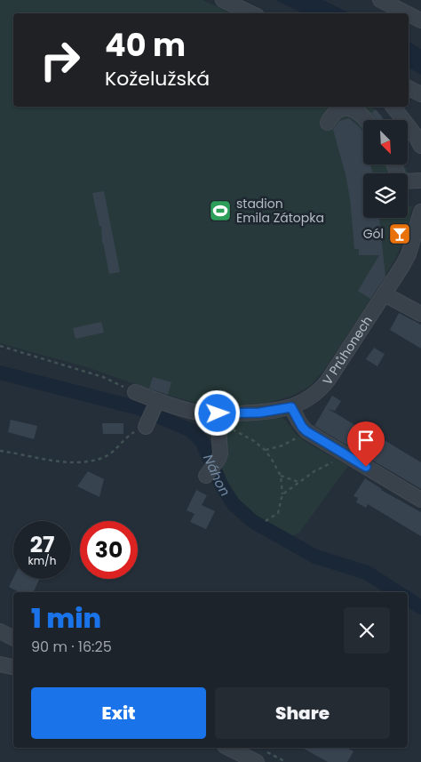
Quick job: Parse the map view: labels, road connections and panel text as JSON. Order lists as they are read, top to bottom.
{
  "streets": {
    "street": ["V Průhonech"]
  },
  "water": ["Náhon"],
  "places": {
    "sports": ["stadion Emila Zátopka"],
    "bar": ["Gól"]
  },
  "north": "bottom right",
  "page": {
    "turn": ["40 m", "Koželužská"],
    "speed": "27 km/h",
    "limit": "30",
    "heading": ["1 min", "90 m · 16:25"],
    "buttons": ["Exit", "Share"]
  }
}
